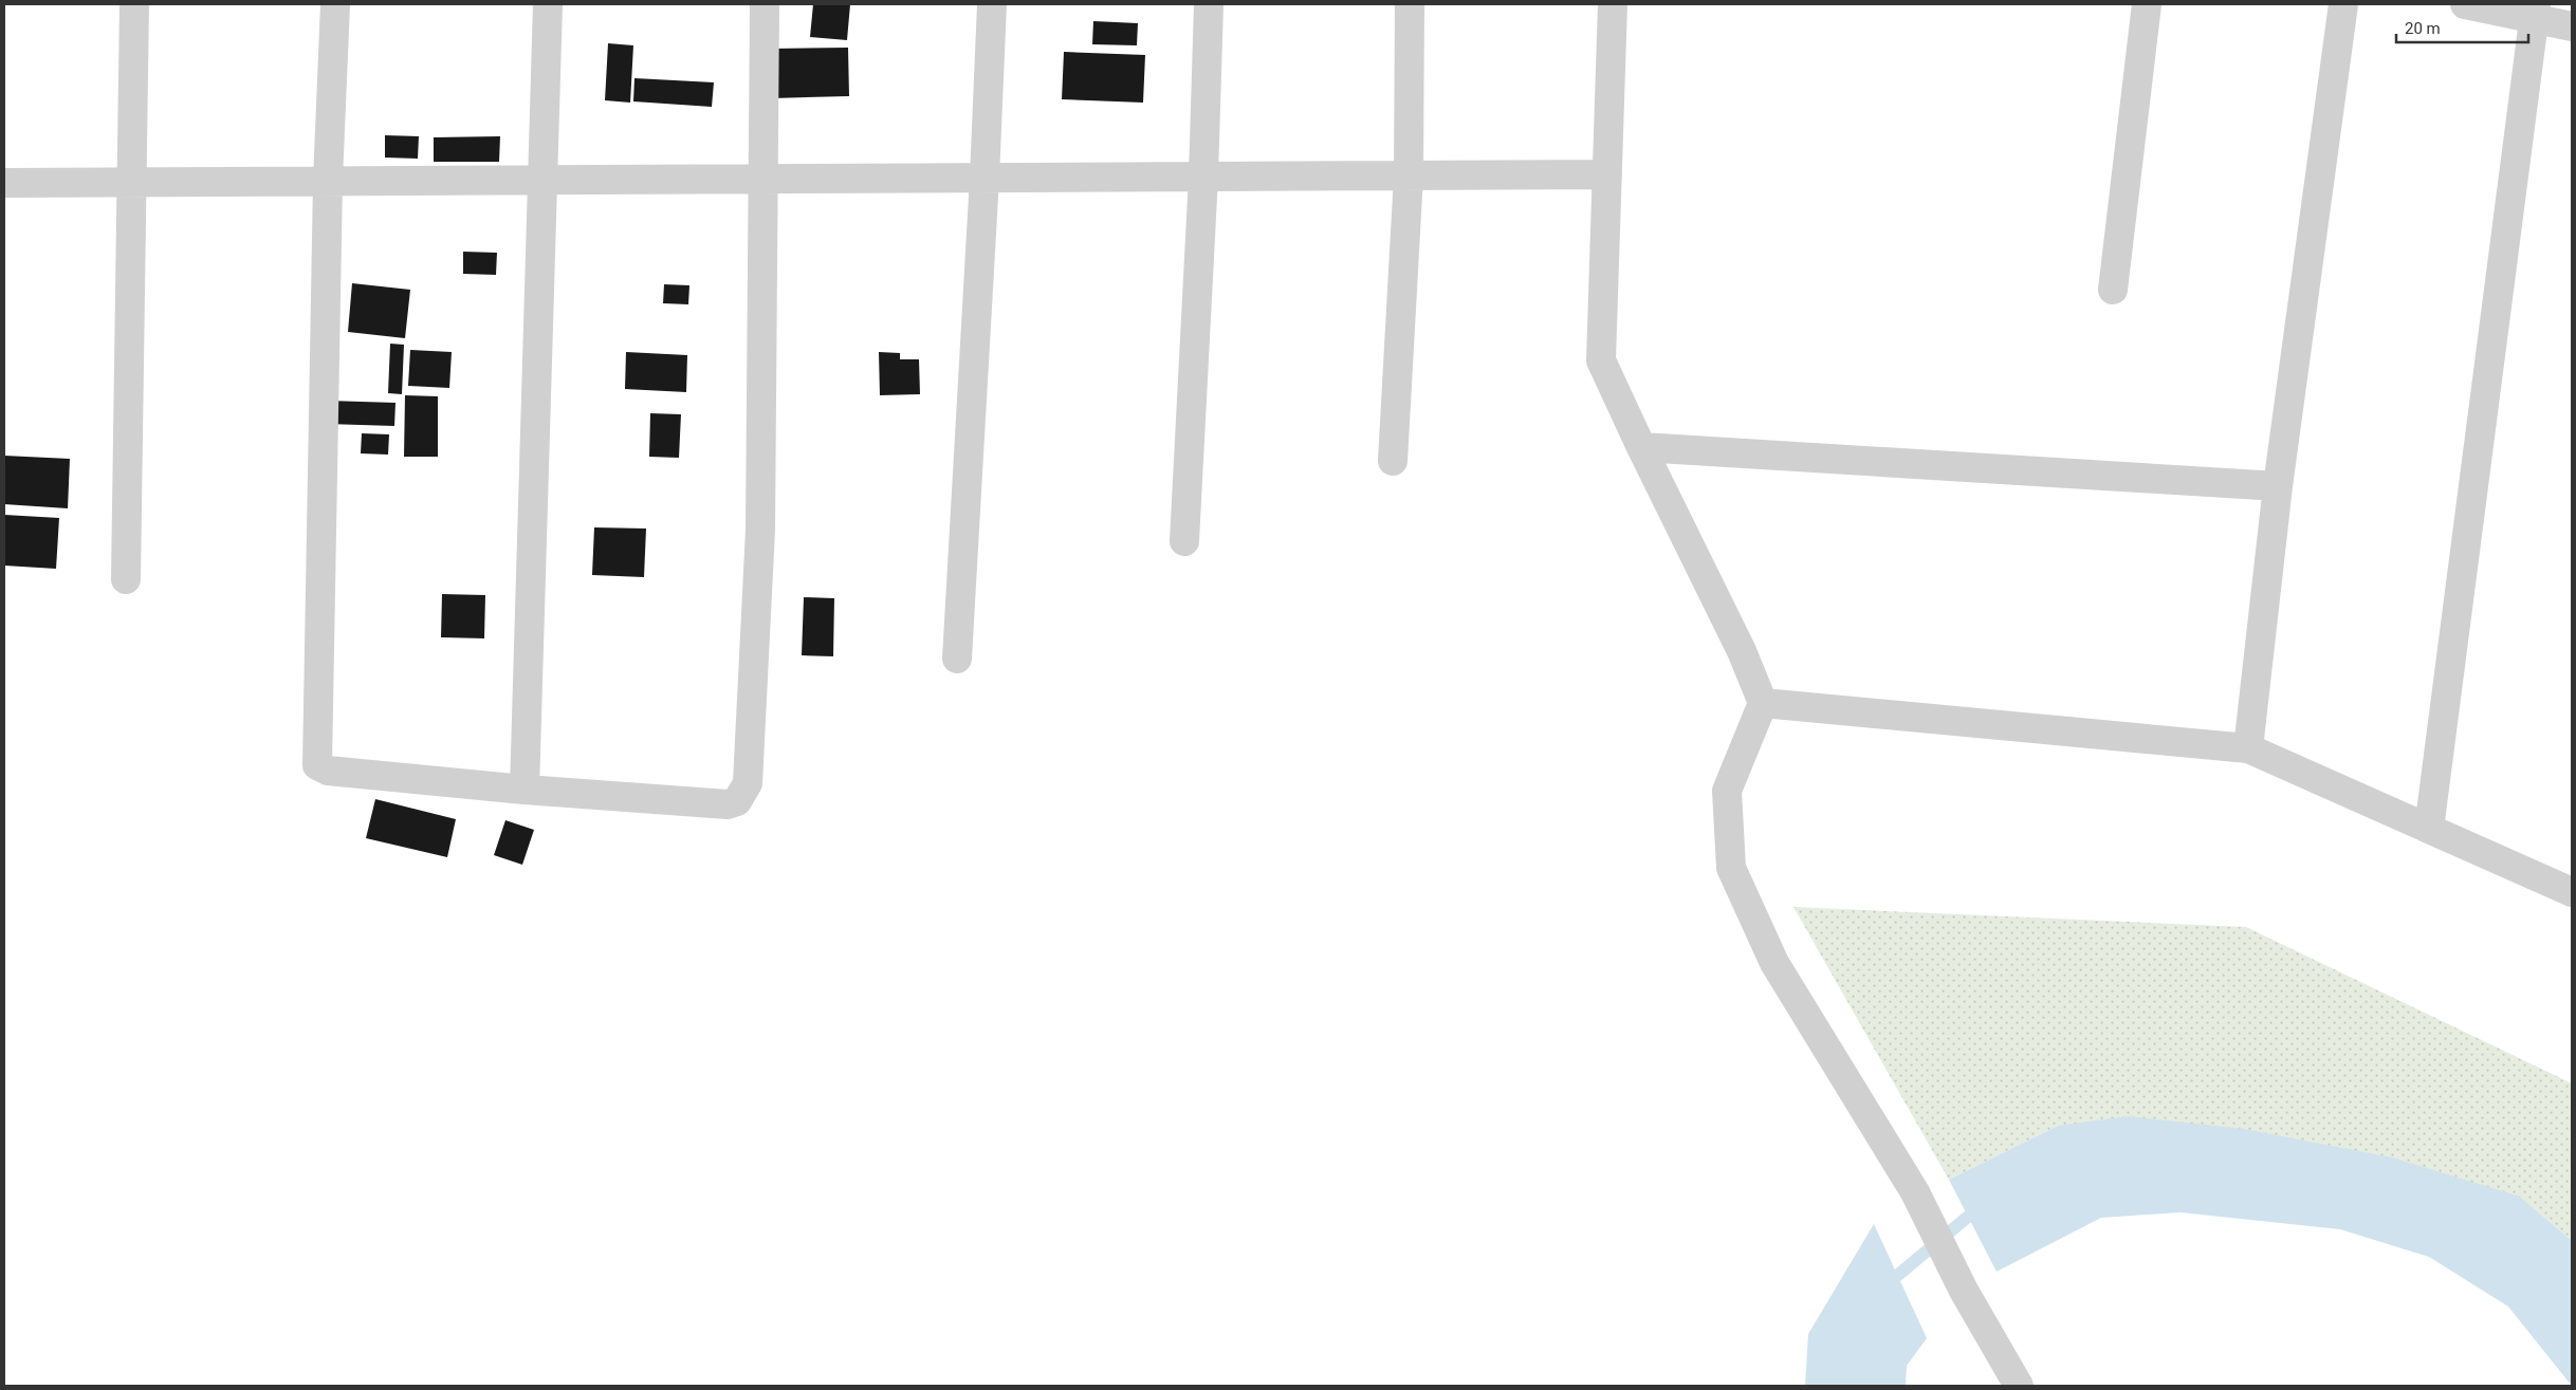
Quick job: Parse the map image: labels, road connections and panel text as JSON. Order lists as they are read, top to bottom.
{
  "scale_bar": "20 m"
}
